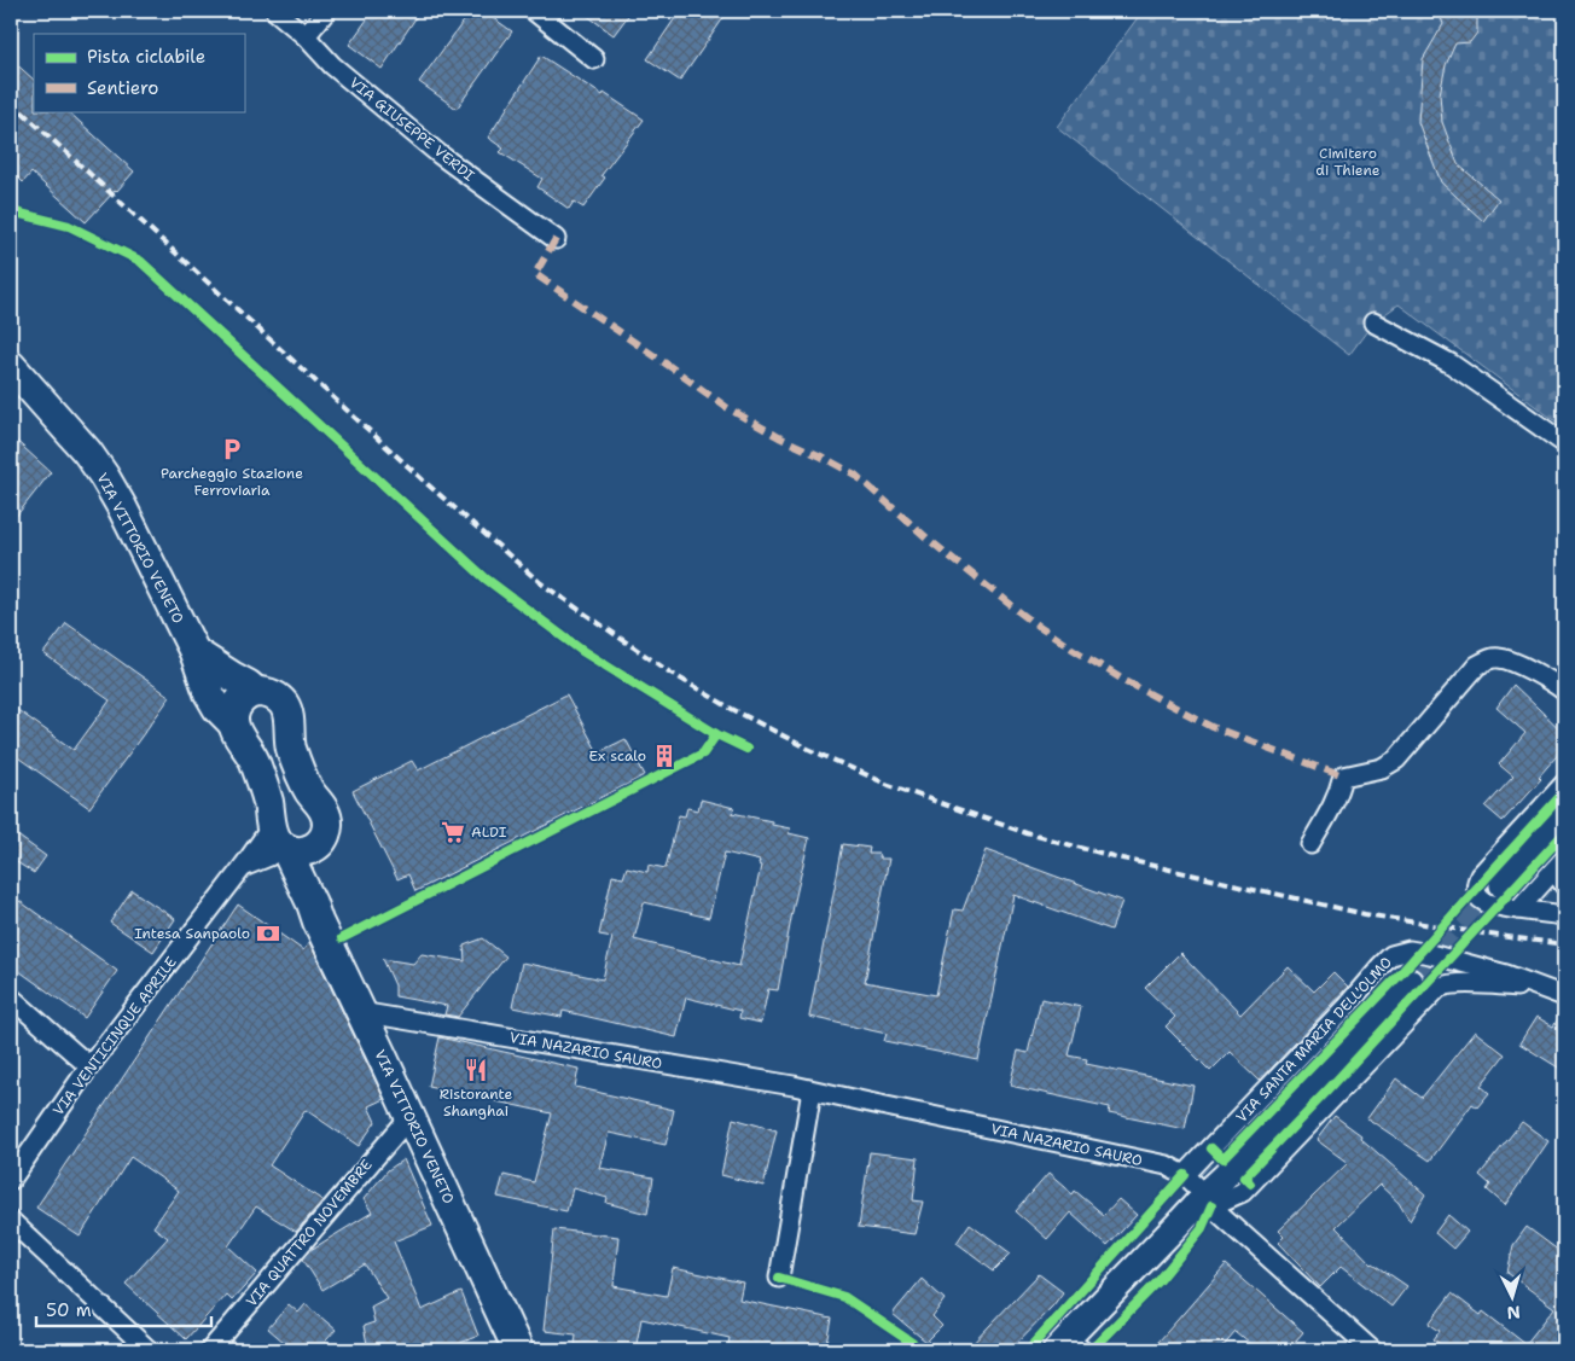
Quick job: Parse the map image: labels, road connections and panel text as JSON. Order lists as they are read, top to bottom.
{
  "streets": {
    "main road": ["VIA VITTORIO VENETO", "VIA SANTA MARIA DELL'OLMO"],
    "street": [
      "VIA GIUSEPPE VERDI",
      "VIA VENTICINQUE APRILE",
      "VIA NAZARIO SAURO",
      "VIA QUATTRO NOVEMBRE"
    ]
  },
  "crossings": [
    ["VIA VITTORIO VENETO", "VIA VENTICINQUE APRILE"],
    ["VIA VITTORIO VENETO", "VIA NAZARIO SAURO"],
    ["VIA VITTORIO VENETO", "VIA QUATTRO NOVEMBRE"],
    ["VIA SANTA MARIA DELL'OLMO", "VIA NAZARIO SAURO"]
  ],
  "parks": ["Cimitero di Thiene"],
  "places": {
    "parking": ["Parcheggio Stazione Ferroviaria"],
    "building": ["Ex scalo"],
    "supermarket": ["ALDI"],
    "bank": ["Intesa Sanpaolo"],
    "restaurant": ["Ristorante Shanghai"]
  },
  "legend": ["Pista ciclabile", "Sentiero"],
  "scale_bar": "50 m",
  "north": "bottom"
}
